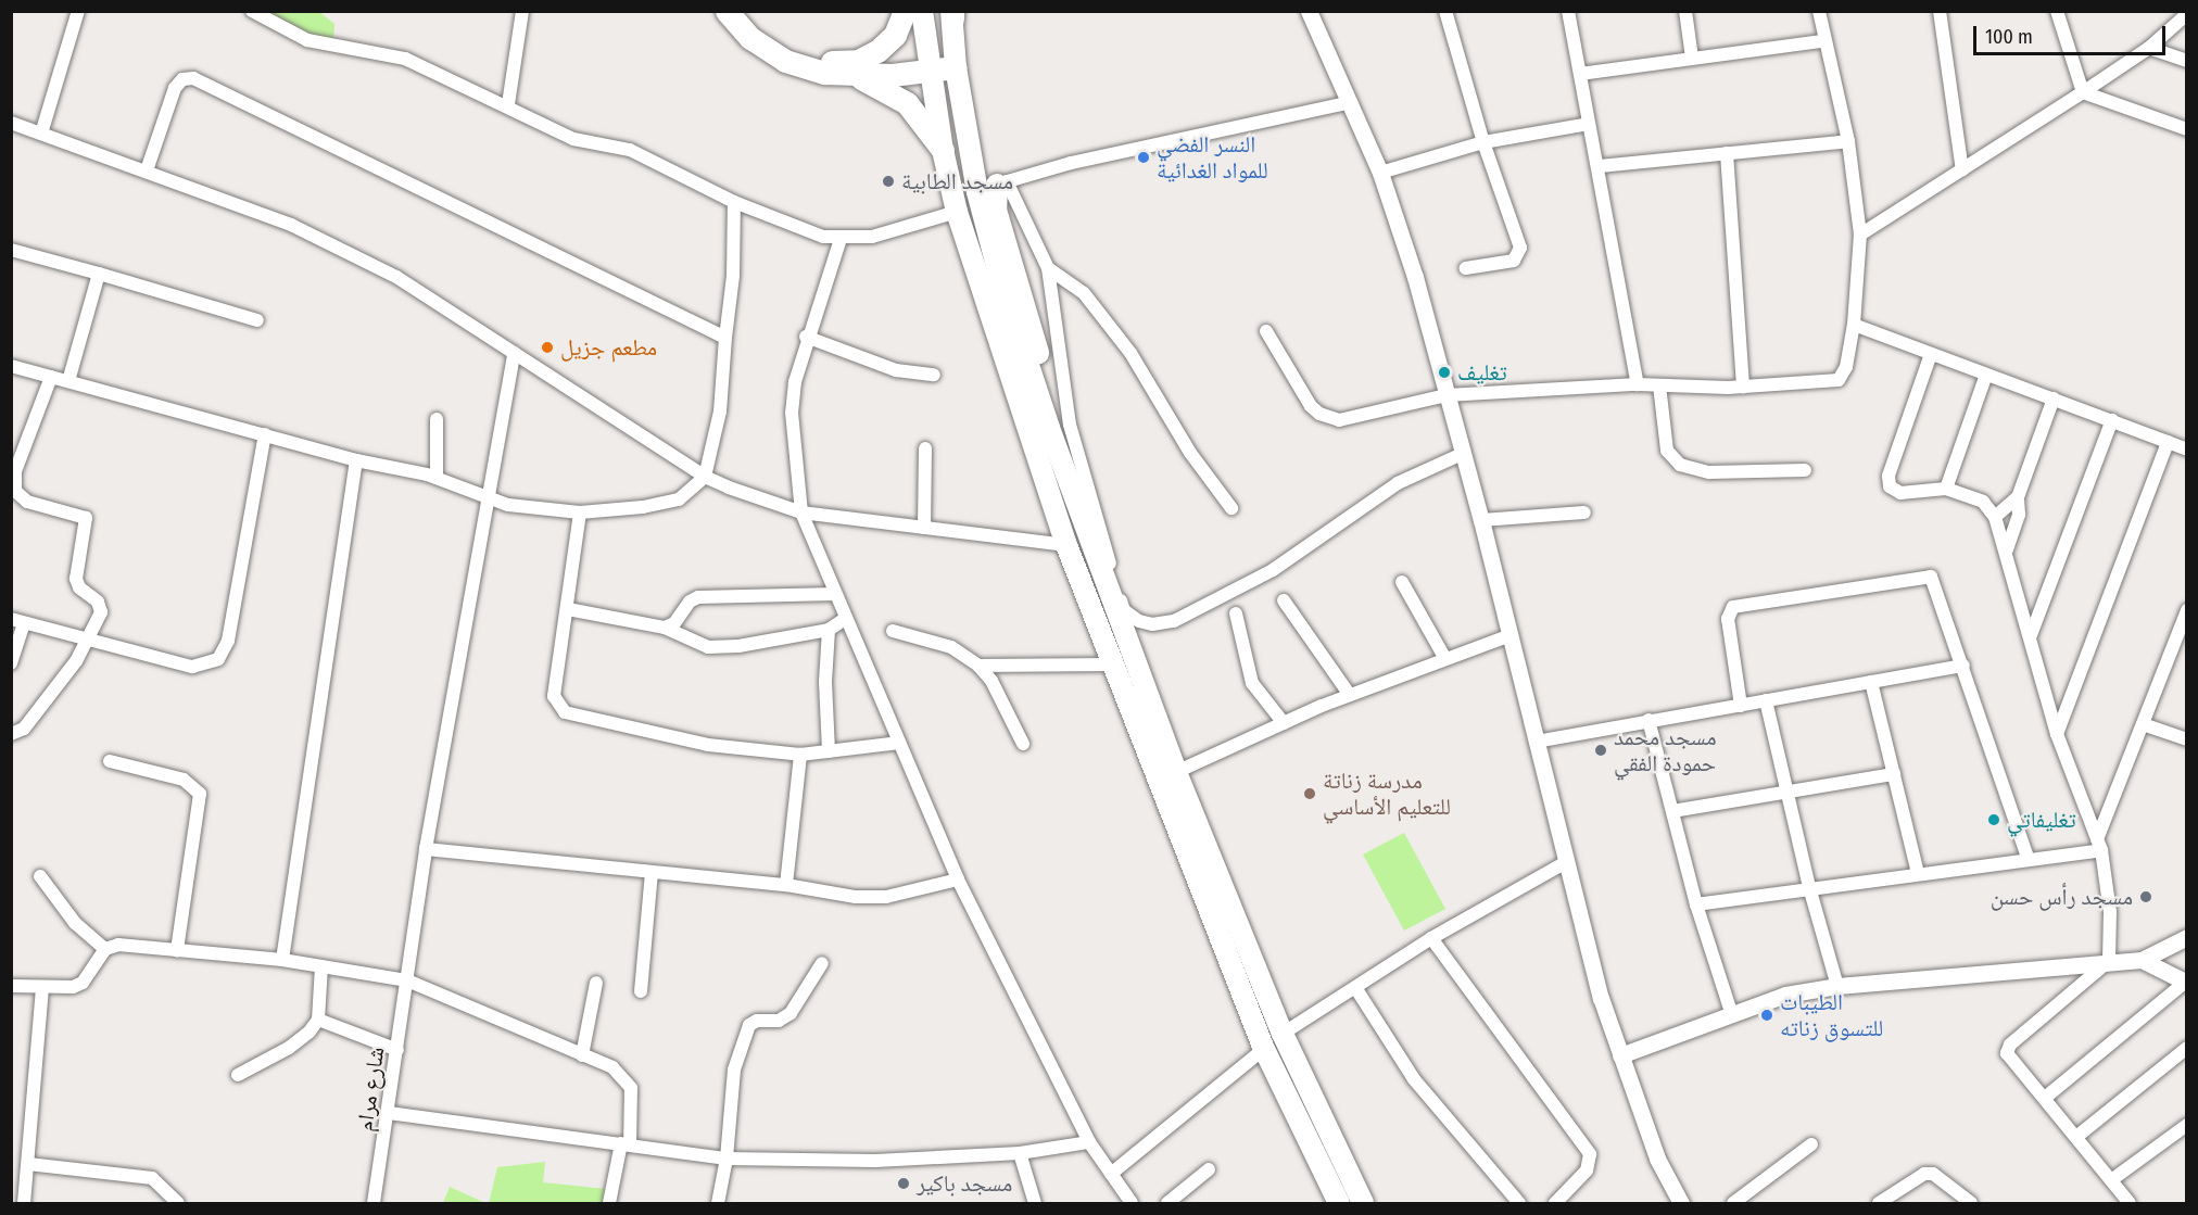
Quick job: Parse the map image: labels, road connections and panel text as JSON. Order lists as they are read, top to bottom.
{
  "streets": {
    "street": ["شارع مرام"]
  },
  "places": [
    "النسر الفضي للمواد الغدائية",
    "مسجد الطابية",
    "مطعم جزيل",
    "تغليف",
    "مسجد محمد حمودة الفقي",
    "مدرسة زناتة للتعليم الأساسي",
    "تغليفاتي",
    "مسجد رأس حسن",
    "الطيبات للتسوق زناته",
    "مسجد باكير"
  ],
  "scale_bar": "100 m"
}
